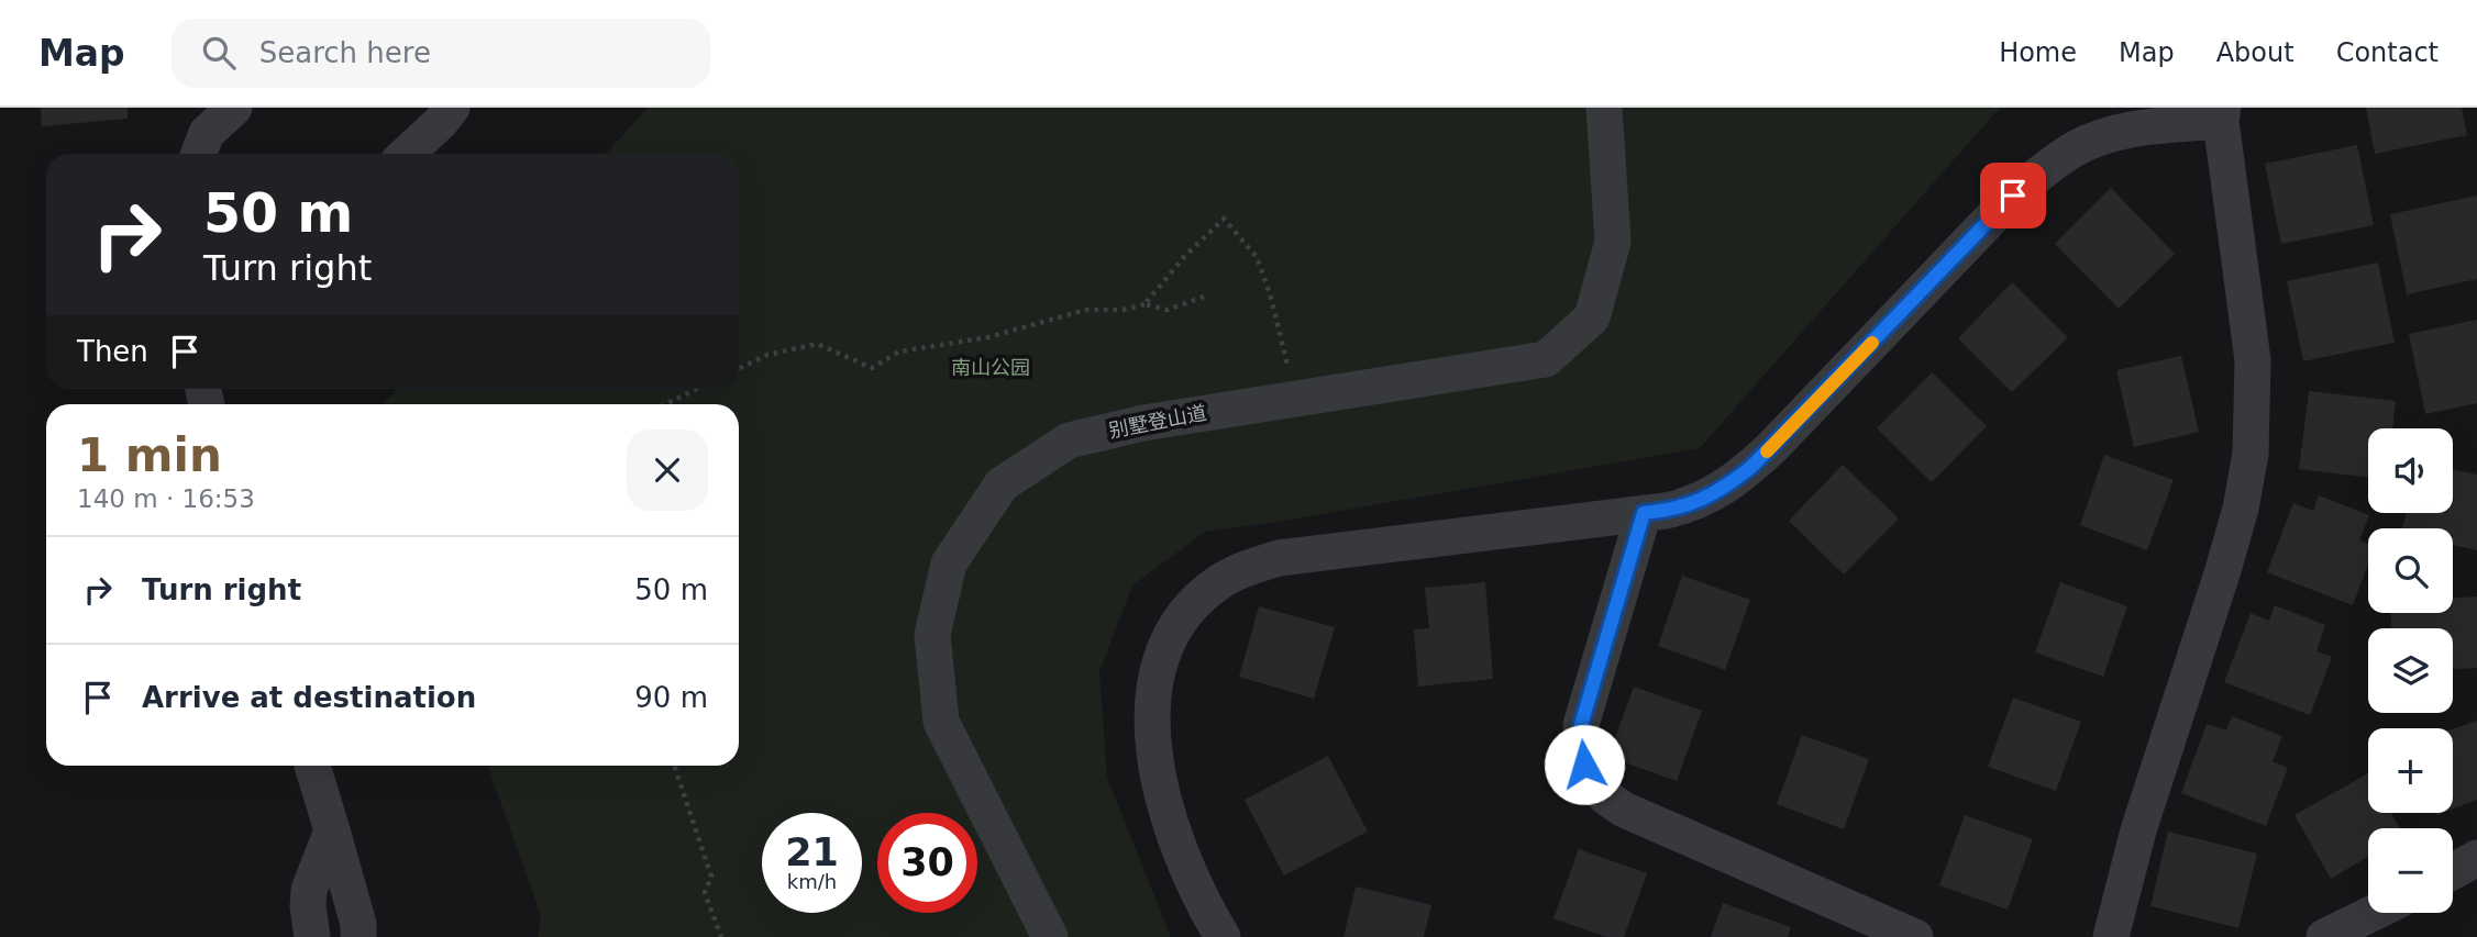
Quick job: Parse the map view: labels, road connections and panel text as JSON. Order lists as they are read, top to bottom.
{
  "streets": {
    "street": ["别墅登山道"]
  },
  "parks": ["南山公园"],
  "page": {
    "header": "Map",
    "search": "Search here",
    "nav": [
      "Home",
      "Map",
      "About",
      "Contact"
    ],
    "turn": ["50 m", "Turn right"],
    "then": "Then",
    "heading": ["1 min", "140 m · 16:53"],
    "map_buttons": ["+", "−"],
    "list": [
      {
        "name": "Turn right",
        "value": "50 m"
      },
      {
        "name": "Arrive at destination",
        "value": "90 m"
      }
    ],
    "speed": "21 km/h",
    "limit": "30"
  }
}
